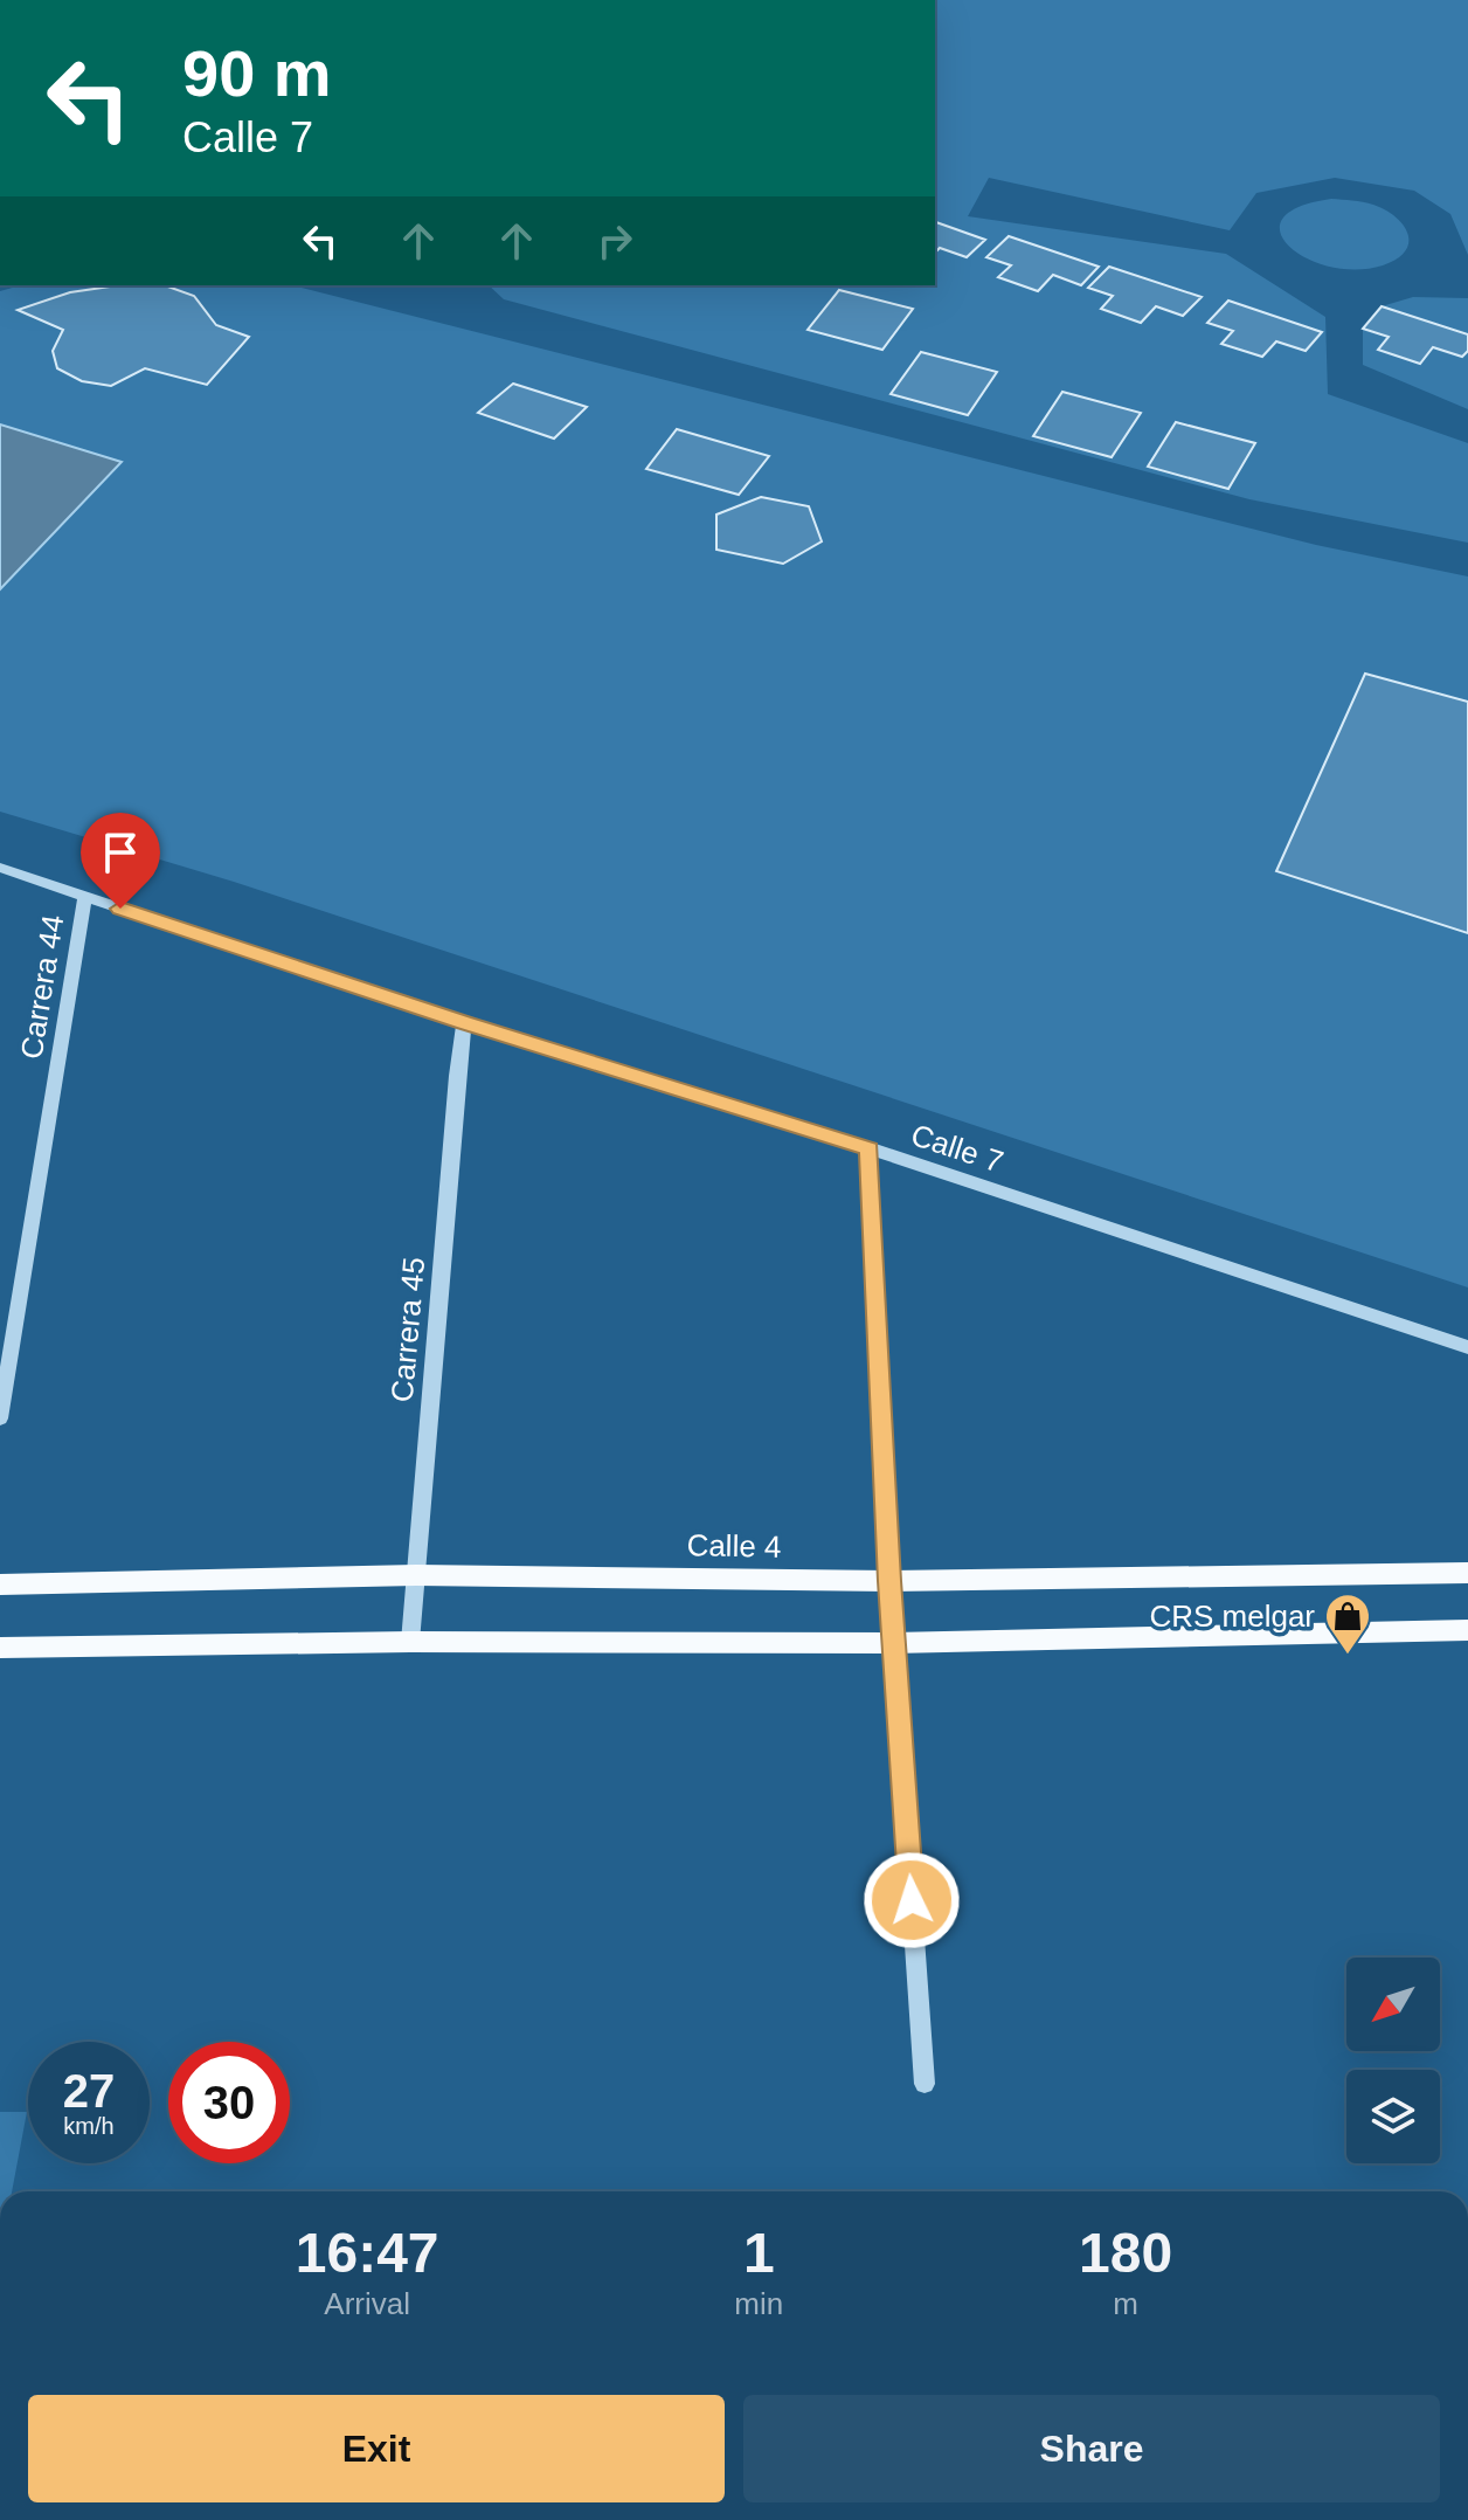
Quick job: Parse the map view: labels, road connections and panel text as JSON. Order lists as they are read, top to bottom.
{
  "streets": {
    "main road": ["Calle 4"],
    "street": ["Carrera 44", "Calle 7", "Carrera 45"]
  },
  "crossings": [
    ["Carrera 44", "Calle 7"],
    ["Calle 7", "Carrera 45"],
    ["Carrera 45", "Calle 4"]
  ],
  "places": {
    "shop": ["CRS melgar"]
  },
  "north": "bottom left",
  "page": {
    "turn": ["90 m", "Calle 7"],
    "speed": "27 km/h",
    "limit": "30",
    "eta": [
      "16:47",
      "Arrival",
      "1",
      "min",
      "180",
      "m"
    ],
    "buttons": ["Exit", "Share"]
  }
}
